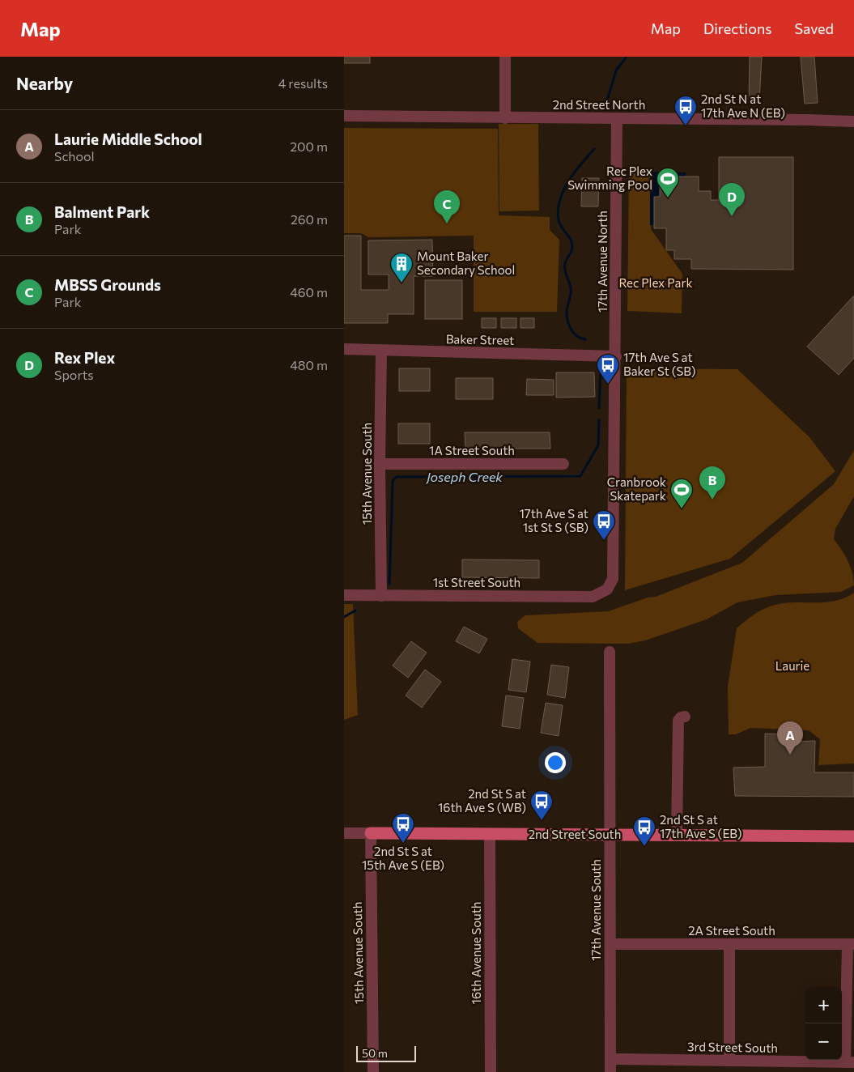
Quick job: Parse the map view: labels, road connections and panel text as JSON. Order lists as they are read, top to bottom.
{
  "streets": {
    "main road": ["2nd Street South"],
    "street": [
      "2nd Street North",
      "17th Avenue North",
      "Baker Street",
      "1A Street South",
      "15th Avenue South",
      "1st Street South",
      "17th Avenue South",
      "2A Street South",
      "16th Avenue South",
      "3rd Street South"
    ]
  },
  "crossings": [
    ["2nd Street North", "17th Avenue North"],
    ["17th Avenue North", "Baker Street"],
    ["17th Avenue North", "1st Street South"],
    ["Baker Street", "15th Avenue South"],
    ["Baker Street", "1st Street South"],
    ["1A Street South", "15th Avenue South"],
    ["15th Avenue South", "1st Street South"],
    ["15th Avenue South", "2nd Street South"],
    ["2nd Street South", "17th Avenue South"],
    ["2nd Street South", "16th Avenue South"],
    ["17th Avenue South", "2A Street South"],
    ["17th Avenue South", "3rd Street South"]
  ],
  "water": ["Joseph Creek"],
  "parks": ["Rec Plex Park", "Laurie"],
  "places": {
    "bus stop": [
      "2nd St N at 17th Ave N (EB)",
      "17th Ave S at Baker St (SB)",
      "17th Ave S at 1st St S (SB)",
      "2nd St S at 16th Ave S (WB)",
      "2nd St S at 15th Ave S (EB)",
      "2nd St S at 17th Ave S (EB)"
    ],
    "sports": ["Rec Plex Swimming Pool", "Cranbrook Skatepark"],
    "building": ["Mount Baker Secondary School"]
  },
  "scale_bar": "50 m",
  "page": {
    "header": "Map",
    "nav": ["Map", "Directions", "Saved"],
    "heading": ["Nearby", "4 results"],
    "list": [
      {
        "mark": "A",
        "name": "Laurie Middle School",
        "note": "School",
        "value": "200 m"
      },
      {
        "mark": "B",
        "name": "Balment Park",
        "note": "Park",
        "value": "260 m"
      },
      {
        "mark": "C",
        "name": "MBSS Grounds",
        "note": "Park",
        "value": "460 m"
      },
      {
        "mark": "D",
        "name": "Rex Plex",
        "note": "Sports",
        "value": "480 m"
      }
    ],
    "pins": [
      "D",
      "C",
      "B",
      "A"
    ],
    "map_buttons": ["+", "−"],
    "scale": "50 m"
  }
}
